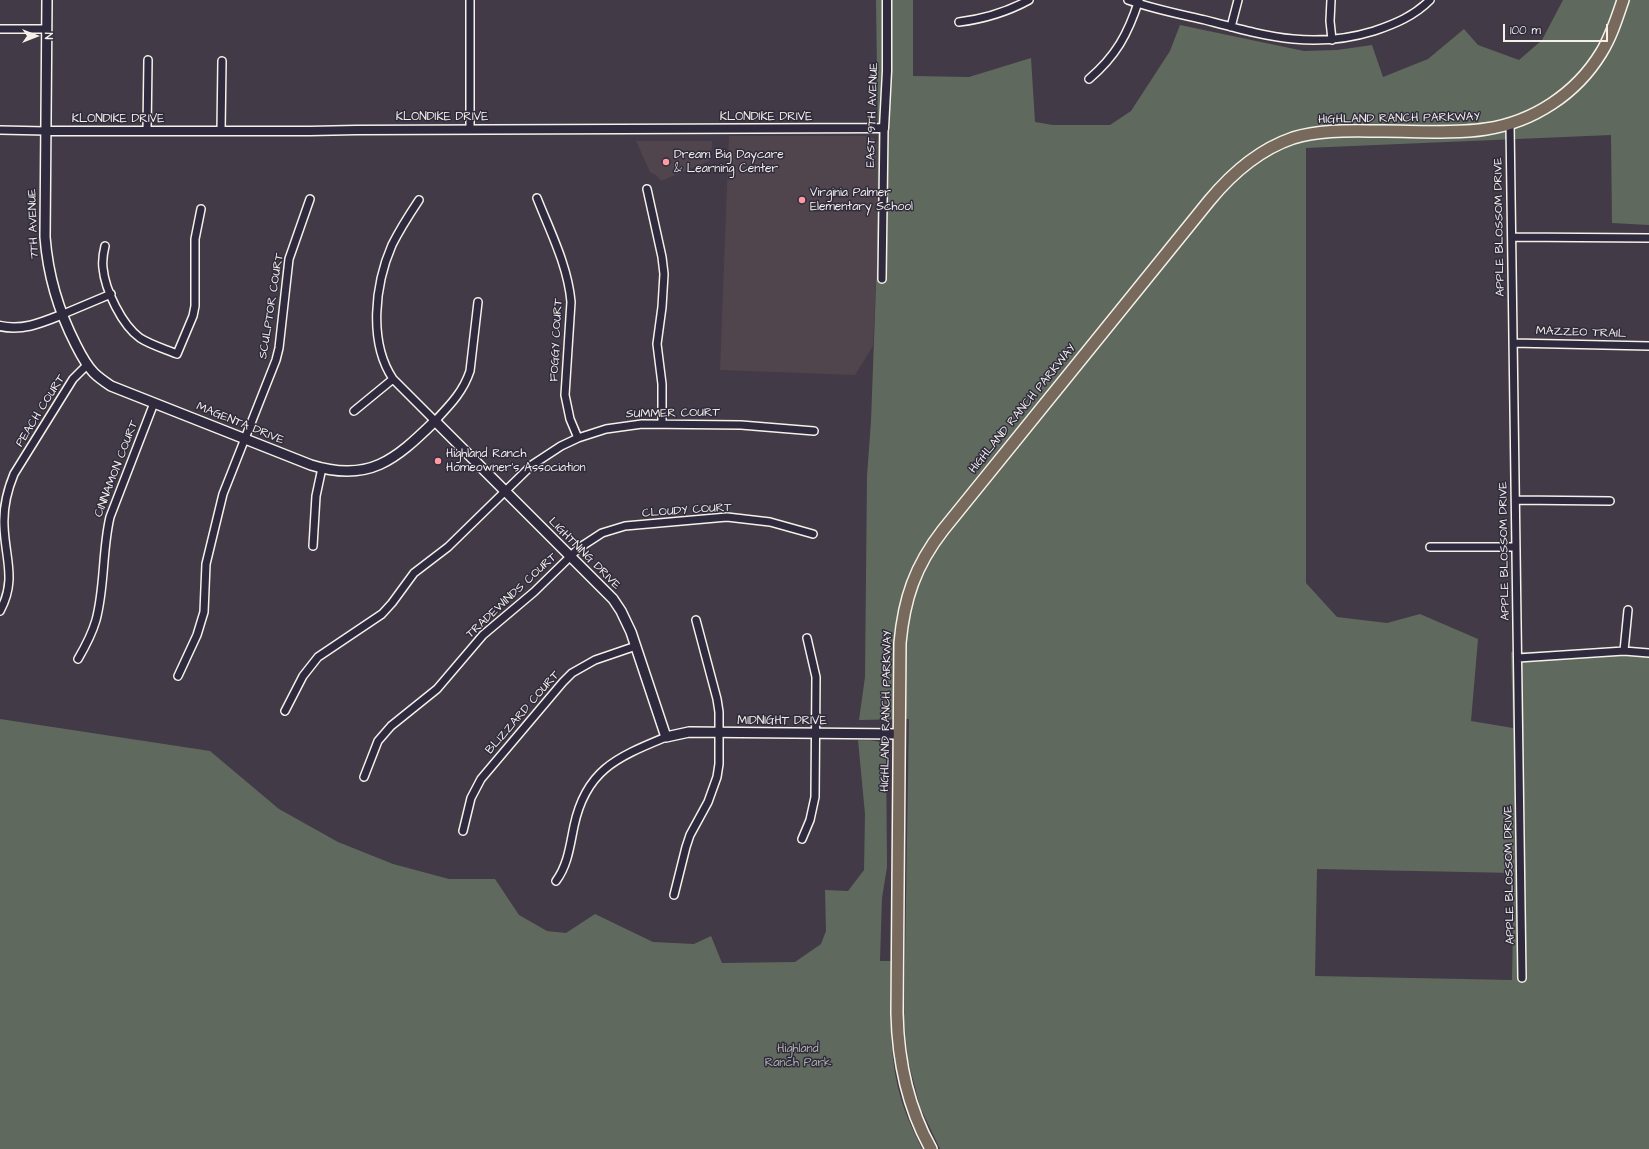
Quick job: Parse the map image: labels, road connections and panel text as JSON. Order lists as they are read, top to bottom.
{
  "streets": {
    "main road": [
      "HIGHLAND RANCH PARKWAY",
      "7TH AVENUE",
      "MAGENTA DRIVE",
      "LIGHTNING DRIVE",
      "MIDNIGHT DRIVE"
    ],
    "street": [
      "EAST 9TH AVENUE",
      "KLONDIKE DRIVE",
      "APPLE BLOSSOM DRIVE",
      "SCULPTOR COURT",
      "MAZZEO TRAIL",
      "FOGGY COURT",
      "PEACH COURT",
      "SUMMER COURT",
      "CINNAMON COURT",
      "CLOUDY COURT",
      "TRADEWINDS COURT",
      "BLIZZARD COURT"
    ]
  },
  "crossings": [
    ["EAST 9TH AVENUE", "KLONDIKE DRIVE"],
    ["KLONDIKE DRIVE", "7TH AVENUE"],
    ["HIGHLAND RANCH PARKWAY", "APPLE BLOSSOM DRIVE"],
    ["HIGHLAND RANCH PARKWAY", "MIDNIGHT DRIVE"],
    ["7TH AVENUE", "MAGENTA DRIVE"],
    ["APPLE BLOSSOM DRIVE", "MAZZEO TRAIL"],
    ["SCULPTOR COURT", "MAGENTA DRIVE"],
    ["FOGGY COURT", "SUMMER COURT"],
    ["PEACH COURT", "MAGENTA DRIVE"],
    ["SUMMER COURT", "LIGHTNING DRIVE"],
    ["MAGENTA DRIVE", "CINNAMON COURT"],
    ["MAGENTA DRIVE", "LIGHTNING DRIVE"],
    ["CLOUDY COURT", "LIGHTNING DRIVE"],
    ["CLOUDY COURT", "TRADEWINDS COURT"],
    ["LIGHTNING DRIVE", "TRADEWINDS COURT"],
    ["LIGHTNING DRIVE", "BLIZZARD COURT"],
    ["LIGHTNING DRIVE", "MIDNIGHT DRIVE"]
  ],
  "parks": ["Highland Ranch Park"],
  "places": ["Dream Big Daycare & Learning Center", "Virginia Palmer Elementary School", "Highland Ranch Homeowner's Association"],
  "scale_bar": "100 m",
  "north": "right"
}
